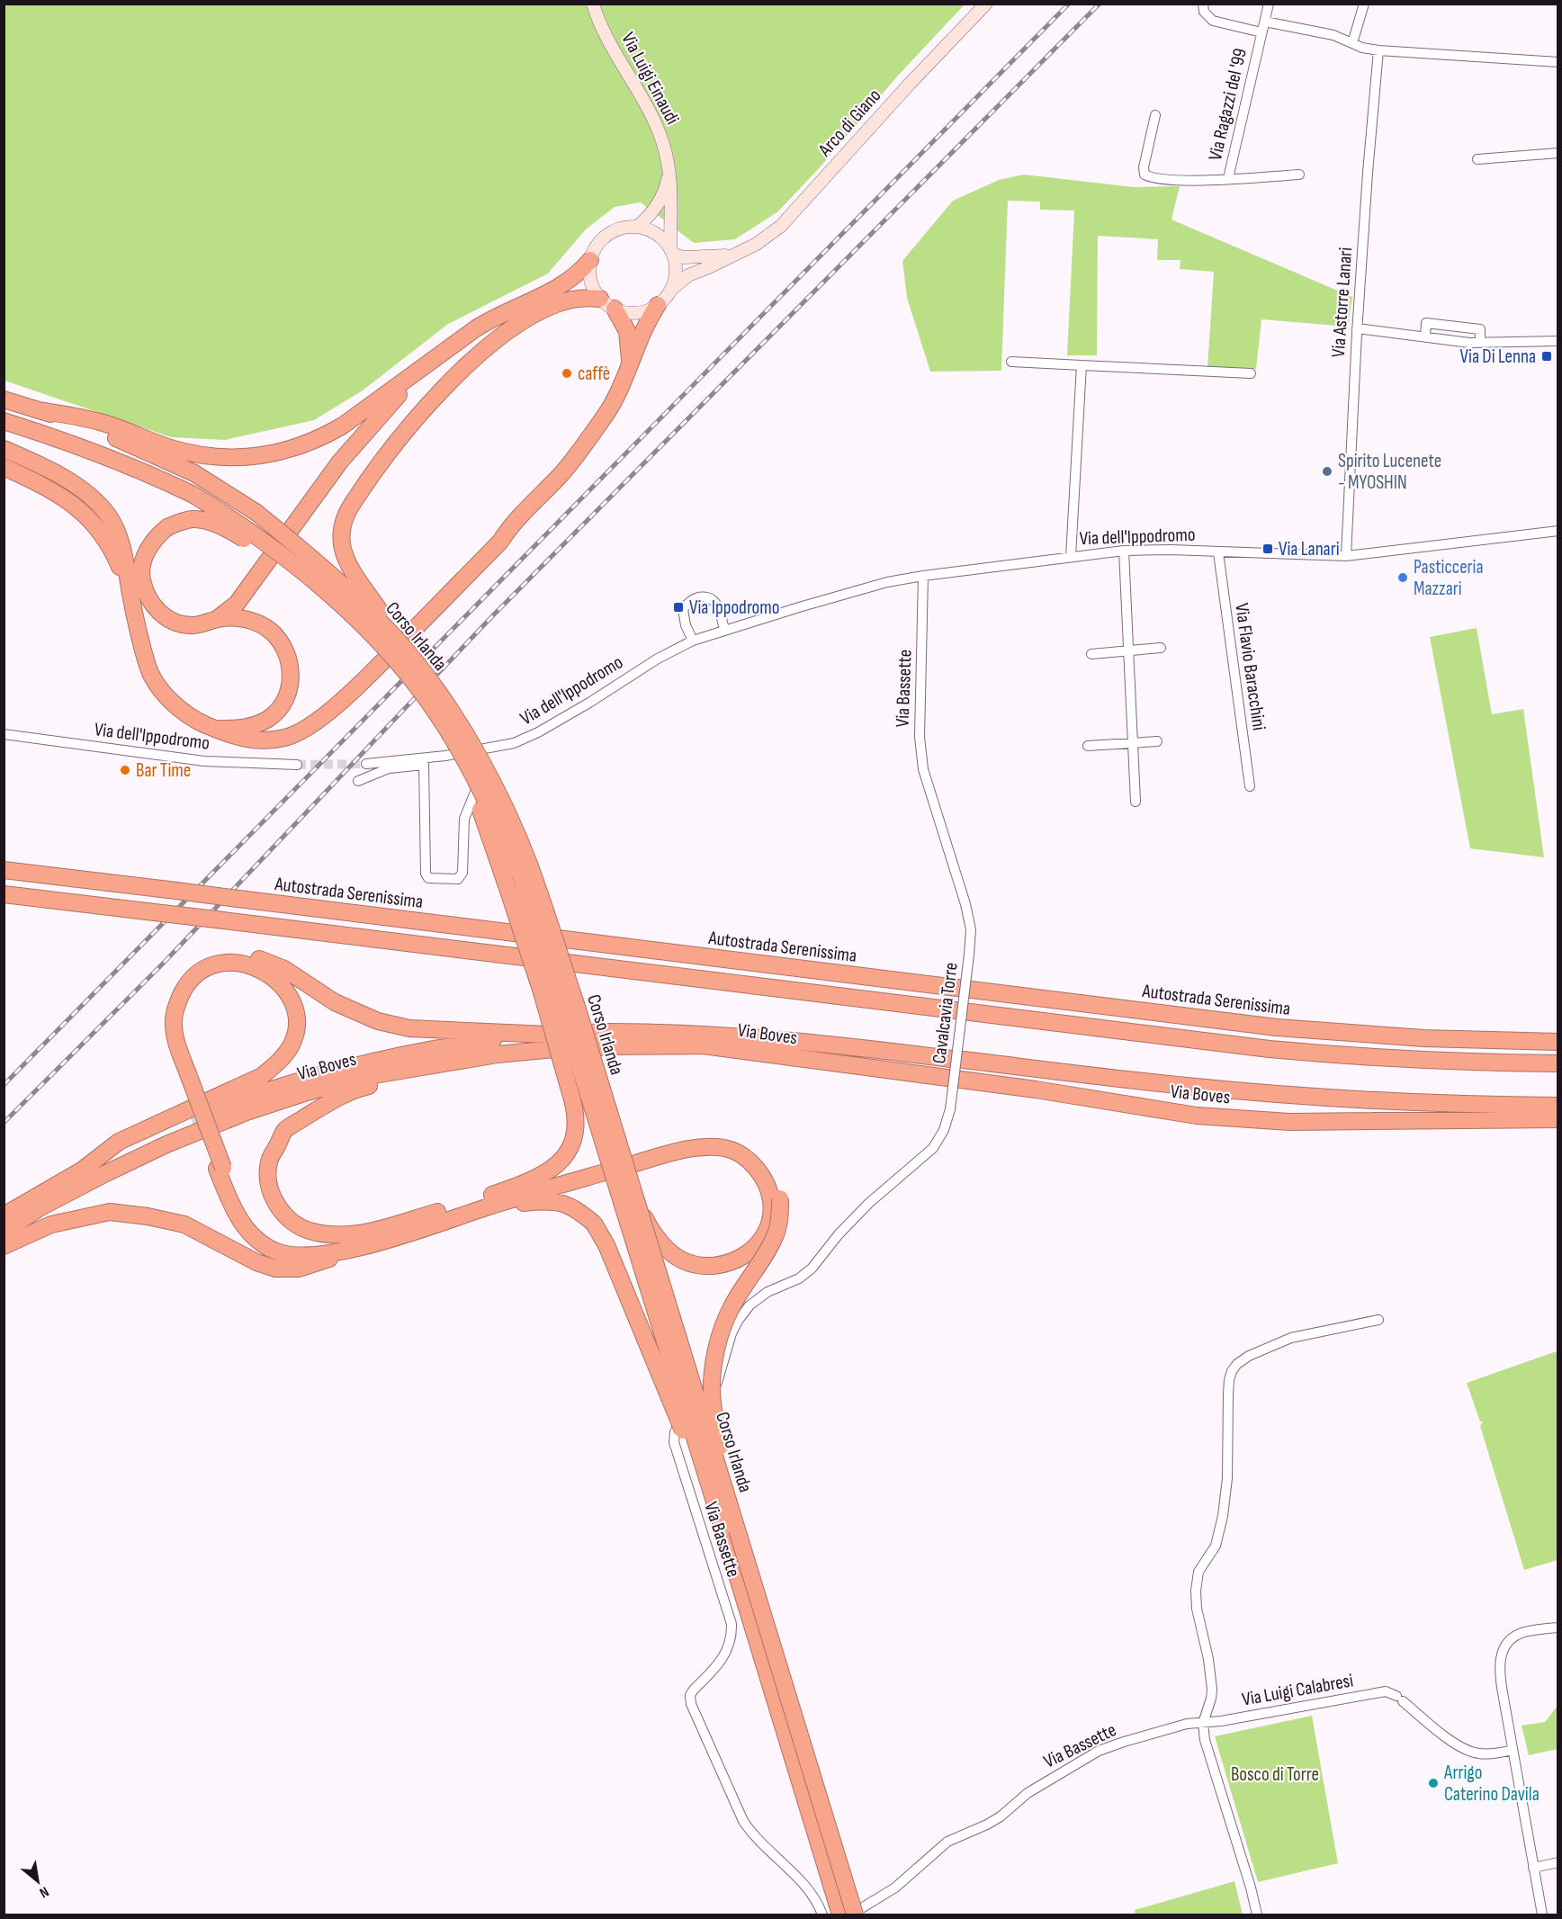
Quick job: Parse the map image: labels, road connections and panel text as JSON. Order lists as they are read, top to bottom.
{
  "streets": {
    "highway": ["Corso Irlanda", "Autostrada Serenissima", "Via Boves"],
    "main road": ["Via Luigi Einaudi", "Arco di Giano"],
    "street": [
      "Via Ragazzi del '99",
      "Via Astorre Lanari",
      "Via dell'Ippodromo",
      "Via Flavio Baracchini",
      "Via Bassette",
      "Cavalcavia Torre",
      "Via Luigi Calabresi"
    ]
  },
  "crossings": [
    ["Via Luigi Einaudi", "Arco di Giano"],
    ["Via Astorre Lanari", "Via dell'Ippodromo"],
    ["Via dell'Ippodromo", "Via Flavio Baracchini"],
    ["Via dell'Ippodromo", "Via Bassette"],
    ["Corso Irlanda", "Via Bassette"],
    ["Via Bassette", "Cavalcavia Torre"],
    ["Via Bassette", "Via Luigi Calabresi"]
  ],
  "parks": ["Bosco di Torre"],
  "places": {
    "transit": ["Via Di Lenna", "Via Lanari", "Via Ippodromo"],
    "other": [
      "caffè",
      "Spirito Lucenete - MYOSHIN",
      "Pasticceria Mazzari",
      "Bar Time",
      "Arrigo Caterino Davila"
    ]
  },
  "north": "bottom right"
}
